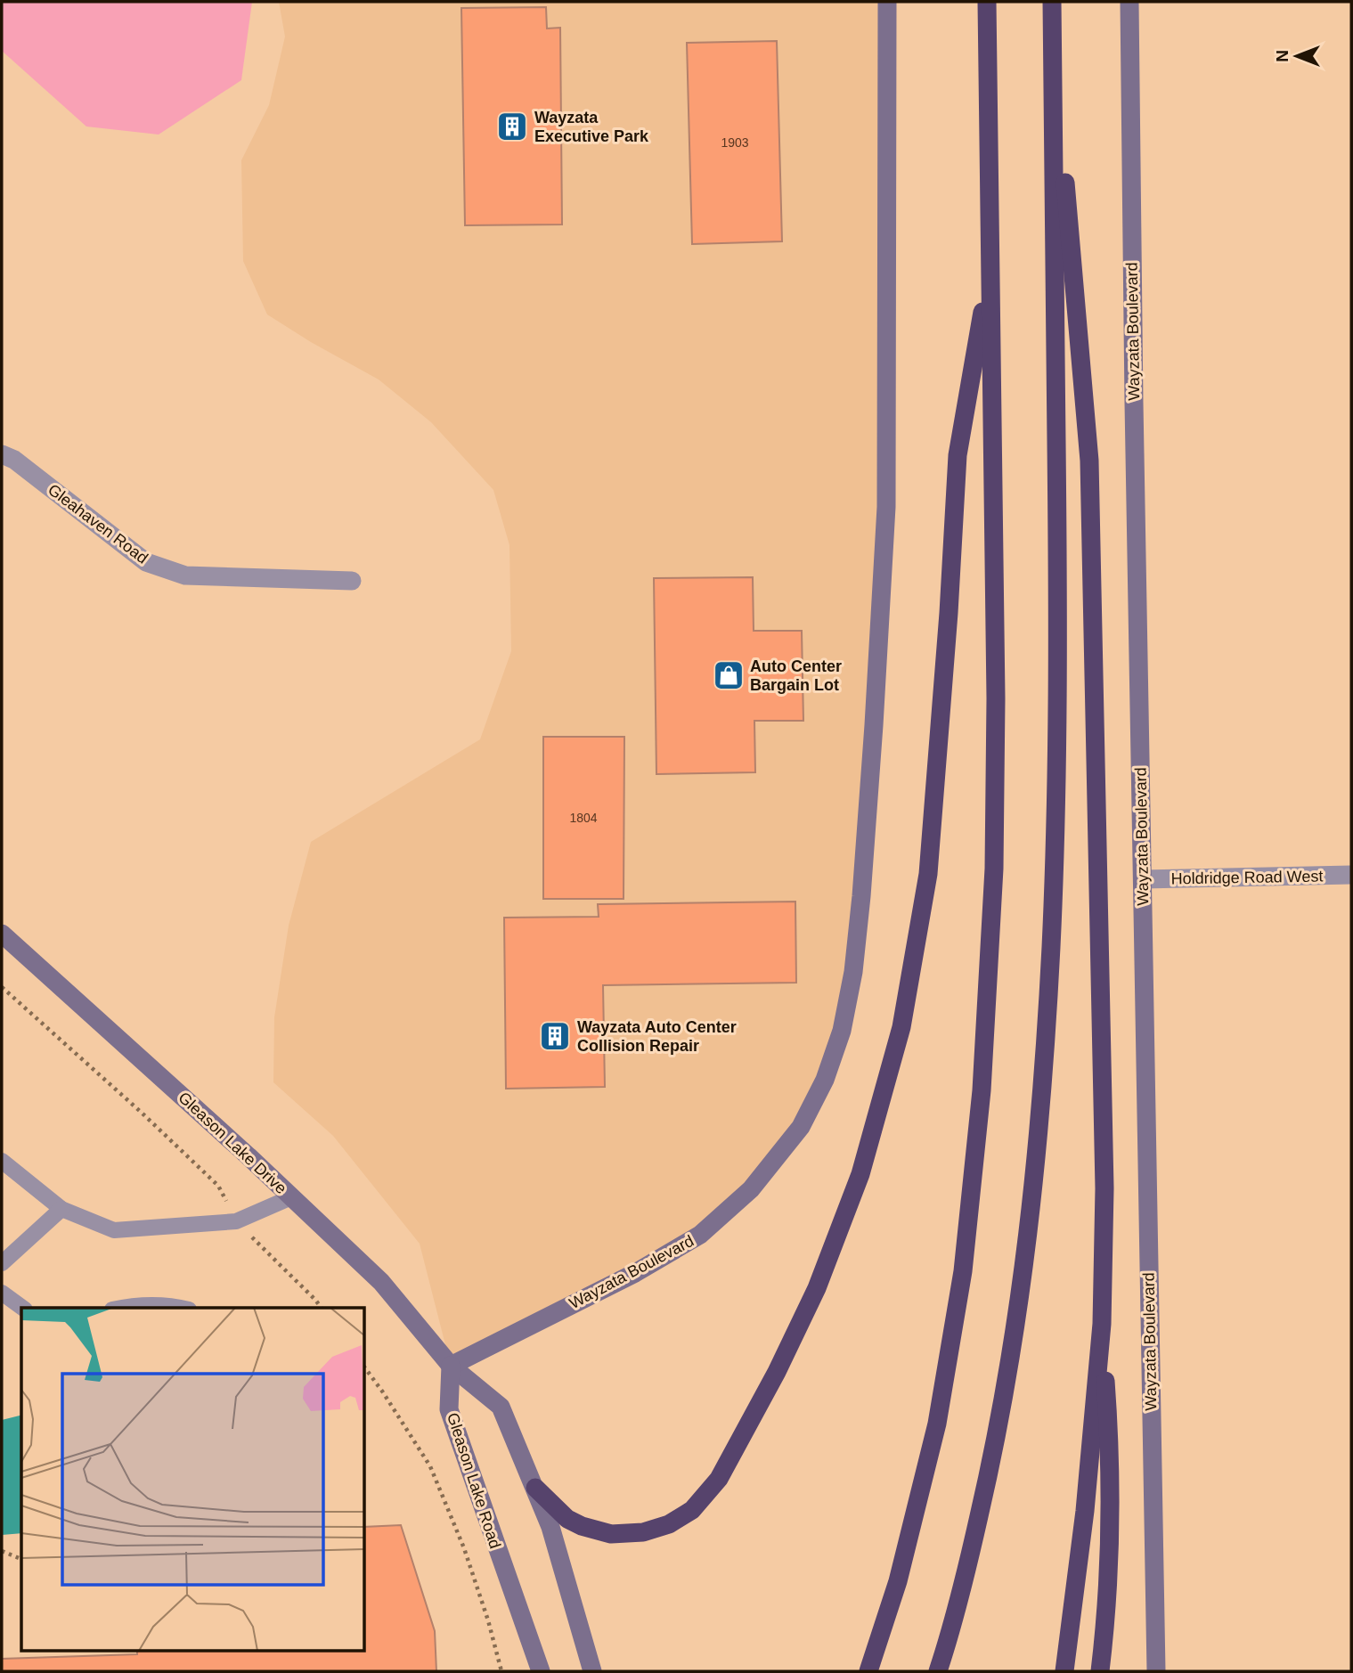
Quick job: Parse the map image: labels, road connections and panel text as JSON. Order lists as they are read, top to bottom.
{
  "streets": {
    "street": [
      "Wayzata Boulevard",
      "Gleahaven Road",
      "Holdridge Road West",
      "Gleason Lake Drive",
      "Gleason Lake Road"
    ]
  },
  "crossings": [
    ["Wayzata Boulevard", "Holdridge Road West"],
    ["Wayzata Boulevard", "Gleason Lake Drive"],
    ["Wayzata Boulevard", "Gleason Lake Road"],
    ["Gleason Lake Drive", "Gleason Lake Road"]
  ],
  "places": {
    "building": ["Wayzata Executive Park", "Wayzata Auto Center Collision Repair"],
    "shop": ["Auto Center Bargain Lot"]
  },
  "house_numbers": ["1903", "1804"],
  "north": "left"
}
